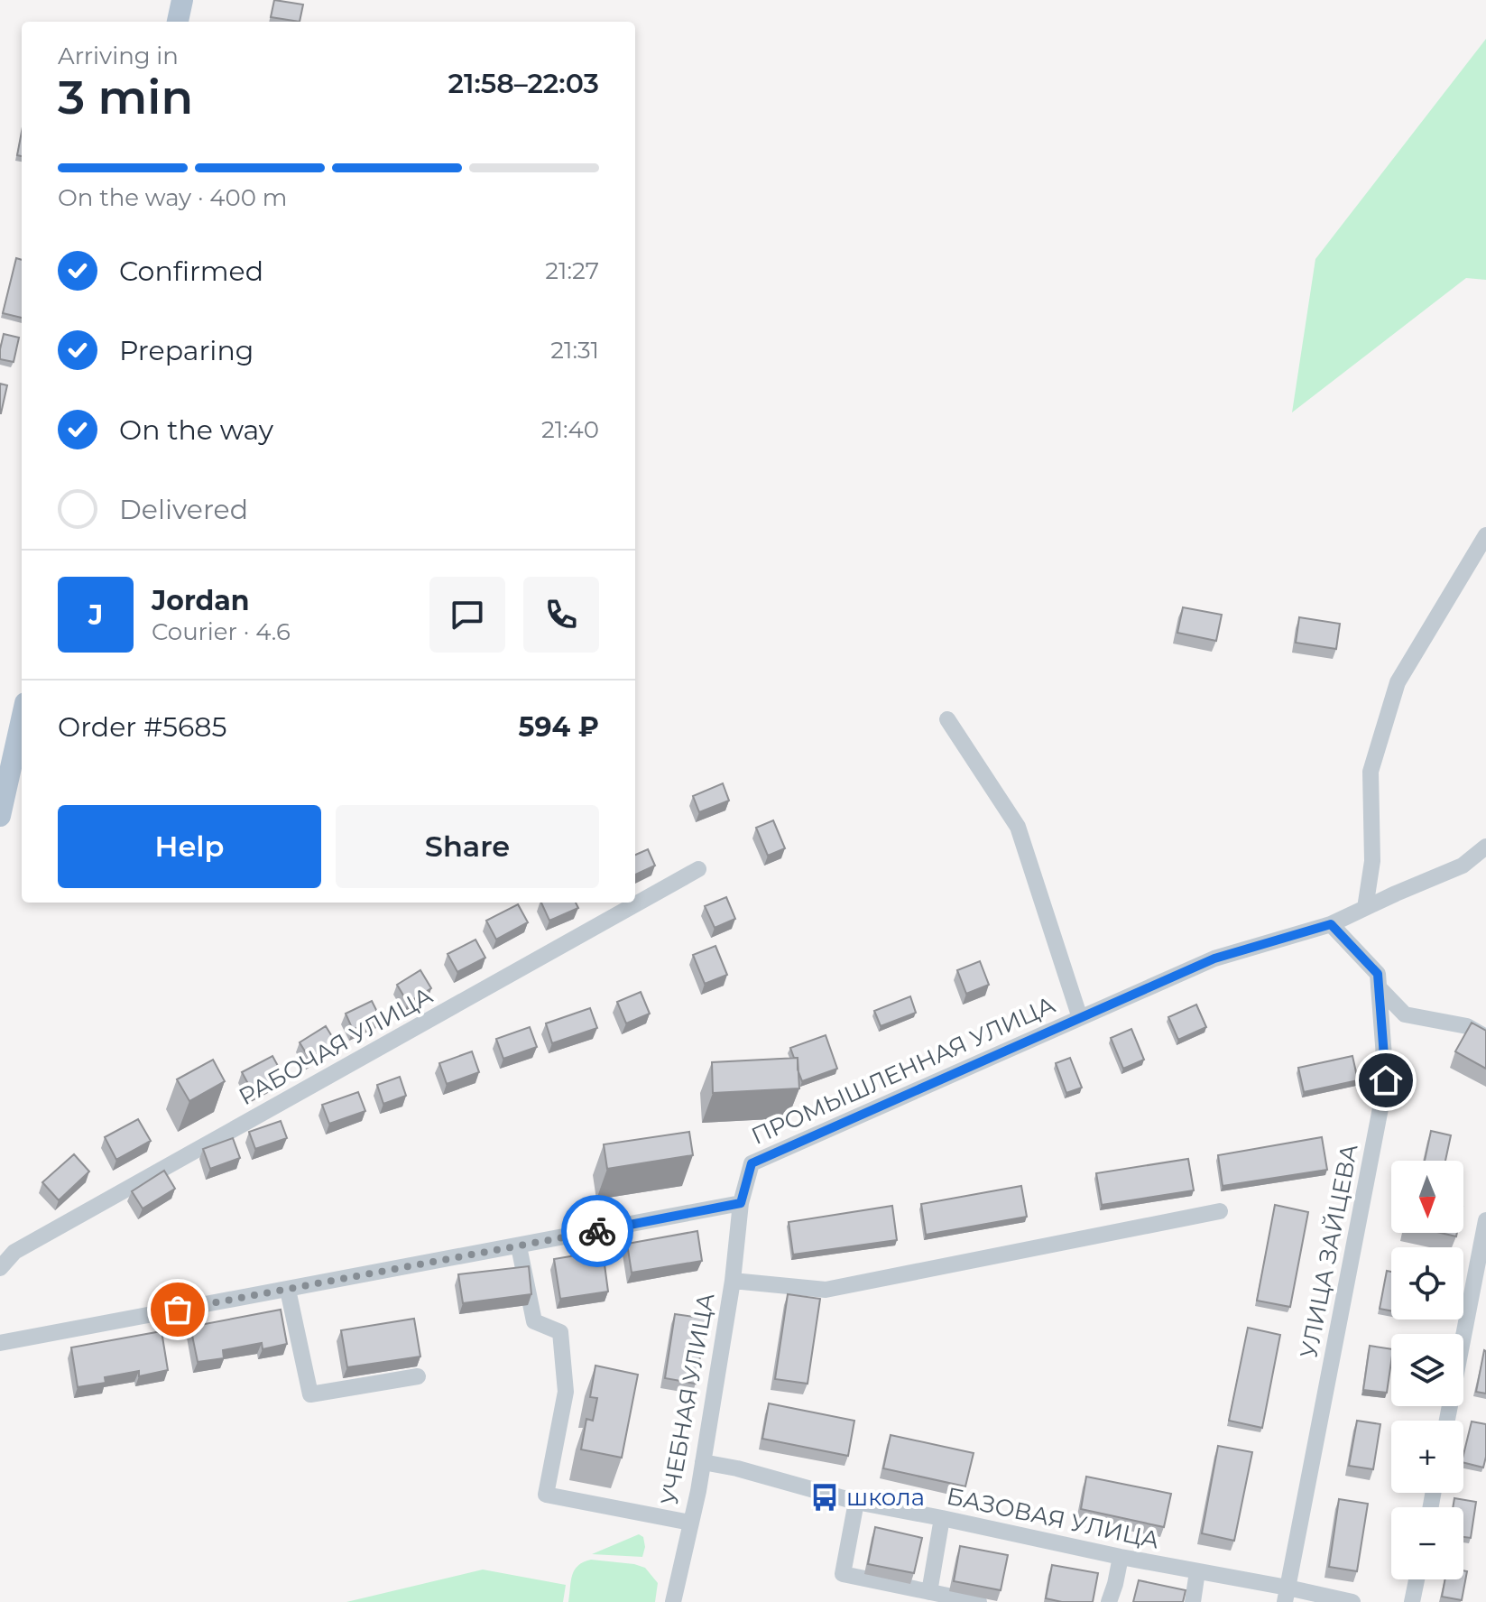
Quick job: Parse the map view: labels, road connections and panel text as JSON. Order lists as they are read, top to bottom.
{
  "streets": {
    "street": [
      "РАБОЧАЯ УЛИЦА",
      "ПРОМЫШЛЕННАЯ УЛИЦА",
      "УЛИЦА ЗАЙЦЕВА",
      "УЧЕБНАЯ УЛИЦА",
      "БАЗОВАЯ УЛИЦА"
    ]
  },
  "crossings": [
    ["ПРОМЫШЛЕННАЯ УЛИЦА", "УЛИЦА ЗАЙЦЕВА"],
    ["ПРОМЫШЛЕННАЯ УЛИЦА", "УЧЕБНАЯ УЛИЦА"],
    ["УЛИЦА ЗАЙЦЕВА", "БАЗОВАЯ УЛИЦА"],
    ["УЧЕБНАЯ УЛИЦА", "БАЗОВАЯ УЛИЦА"]
  ],
  "places": {
    "bus stop": ["школа"]
  },
  "north": "bottom",
  "page": {
    "heading": ["3 min", "Arriving in", "21:58–22:03"],
    "panel": [
      "Jordan",
      "Courier · 4.6",
      "Order #5685",
      "594 ₽"
    ],
    "bar": "On the way · 400 m",
    "list": [
      ["Confirmed", "21:27"],
      ["Preparing", "21:31"],
      ["On the way", "21:40"],
      "Delivered"
    ],
    "round": "J",
    "buttons": ["Help", "Share"],
    "map_buttons": ["+", "−"]
  }
}
